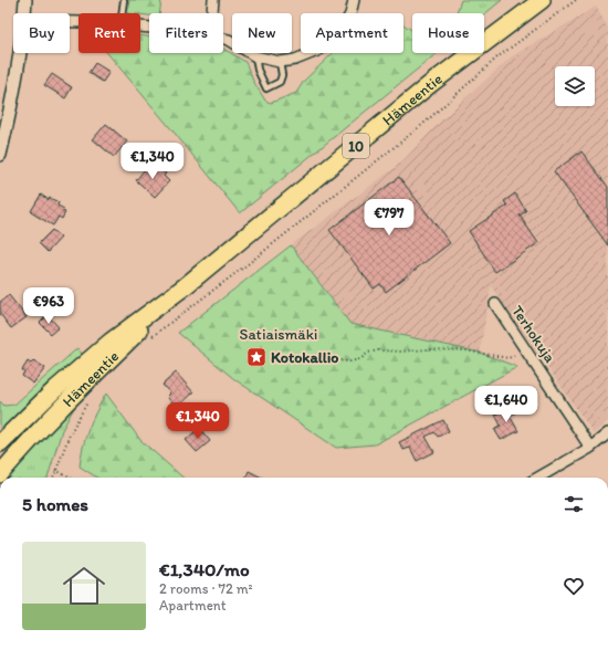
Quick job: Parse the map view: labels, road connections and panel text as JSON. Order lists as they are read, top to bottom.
{
  "streets": {
    "highway": ["Hämeentie", "10"],
    "street": ["Terhokuja"]
  },
  "parks": ["Satiaismäki"],
  "places": {
    "place": ["Kotokallio"]
  },
  "page": {
    "chip": [
      "Buy",
      "Rent",
      "Filters",
      "New",
      "Apartment",
      "House"
    ],
    "price": [
      "€1,340",
      "€797",
      "€963",
      "€1,640",
      "€1,340"
    ],
    "heading": "5 homes",
    "list": [
      {
        "name": "€1,340/mo",
        "note": "2 rooms · 72 m² · Apartment"
      }
    ]
  }
}
